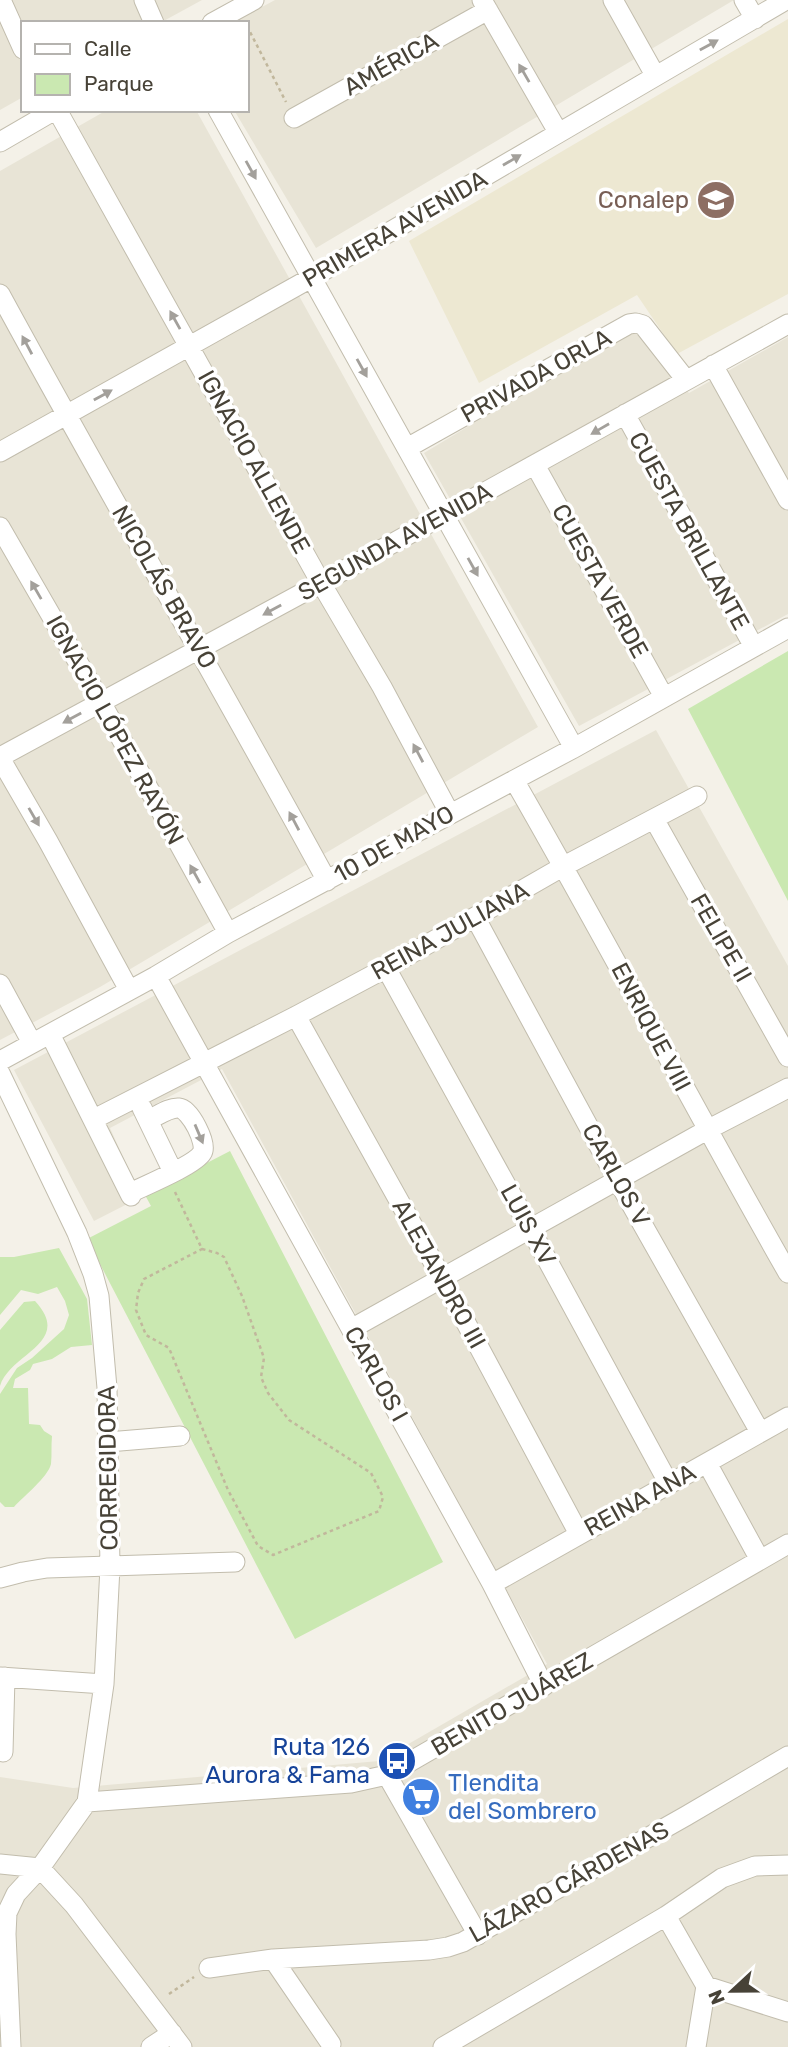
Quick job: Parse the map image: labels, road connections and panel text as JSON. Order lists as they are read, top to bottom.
{
  "streets": {
    "street": [
      "AMÉRICA",
      "PRIMERA AVENIDA",
      "PRIVADA ORLA",
      "IGNACIO ALLENDE",
      "CUESTA BRILLANTE",
      "SEGUNDA AVENIDA",
      "CUESTA VERDE",
      "NICOLÁS BRAVO",
      "IGNACIO LÓPEZ RAYÓN",
      "10 DE MAYO",
      "REINA JULIANA",
      "FELIPE II",
      "ENRIQUE VIII",
      "CARLOS V",
      "LUIS XV",
      "ALEJANDRO III",
      "CARLOS I",
      "CORREGIDORA",
      "REINA ANA",
      "BENITO JUÁREZ",
      "LÁZARO CÁRDENAS"
    ]
  },
  "crossings": [
    ["PRIMERA AVENIDA", "IGNACIO ALLENDE"],
    ["PRIMERA AVENIDA", "NICOLÁS BRAVO"],
    ["PRIVADA ORLA", "SEGUNDA AVENIDA"],
    ["IGNACIO ALLENDE", "SEGUNDA AVENIDA"],
    ["IGNACIO ALLENDE", "10 DE MAYO"],
    ["CUESTA BRILLANTE", "SEGUNDA AVENIDA"],
    ["CUESTA BRILLANTE", "10 DE MAYO"],
    ["SEGUNDA AVENIDA", "CUESTA VERDE"],
    ["SEGUNDA AVENIDA", "NICOLÁS BRAVO"],
    ["SEGUNDA AVENIDA", "IGNACIO LÓPEZ RAYÓN"],
    ["CUESTA VERDE", "10 DE MAYO"],
    ["NICOLÁS BRAVO", "10 DE MAYO"],
    ["IGNACIO LÓPEZ RAYÓN", "10 DE MAYO"],
    ["10 DE MAYO", "ENRIQUE VIII"],
    ["10 DE MAYO", "CARLOS I"],
    ["REINA JULIANA", "FELIPE II"],
    ["REINA JULIANA", "ENRIQUE VIII"],
    ["REINA JULIANA", "CARLOS V"],
    ["REINA JULIANA", "LUIS XV"],
    ["REINA JULIANA", "ALEJANDRO III"],
    ["REINA JULIANA", "CARLOS I"],
    ["CARLOS V", "REINA ANA"],
    ["LUIS XV", "REINA ANA"],
    ["ALEJANDRO III", "REINA ANA"],
    ["CARLOS I", "REINA ANA"],
    ["CARLOS I", "BENITO JUÁREZ"],
    ["CORREGIDORA", "BENITO JUÁREZ"]
  ],
  "one_way": ["PRIMERA AVENIDA", "SEGUNDA AVENIDA", "NICOLÁS BRAVO"],
  "places": {
    "school or university": ["Conalep"],
    "bus stop": ["Ruta 126 Aurora & Fama"],
    "supermarket": ["TIendita del Sombrero"]
  },
  "legend": ["Calle", "Parque"],
  "north": "left"
}
